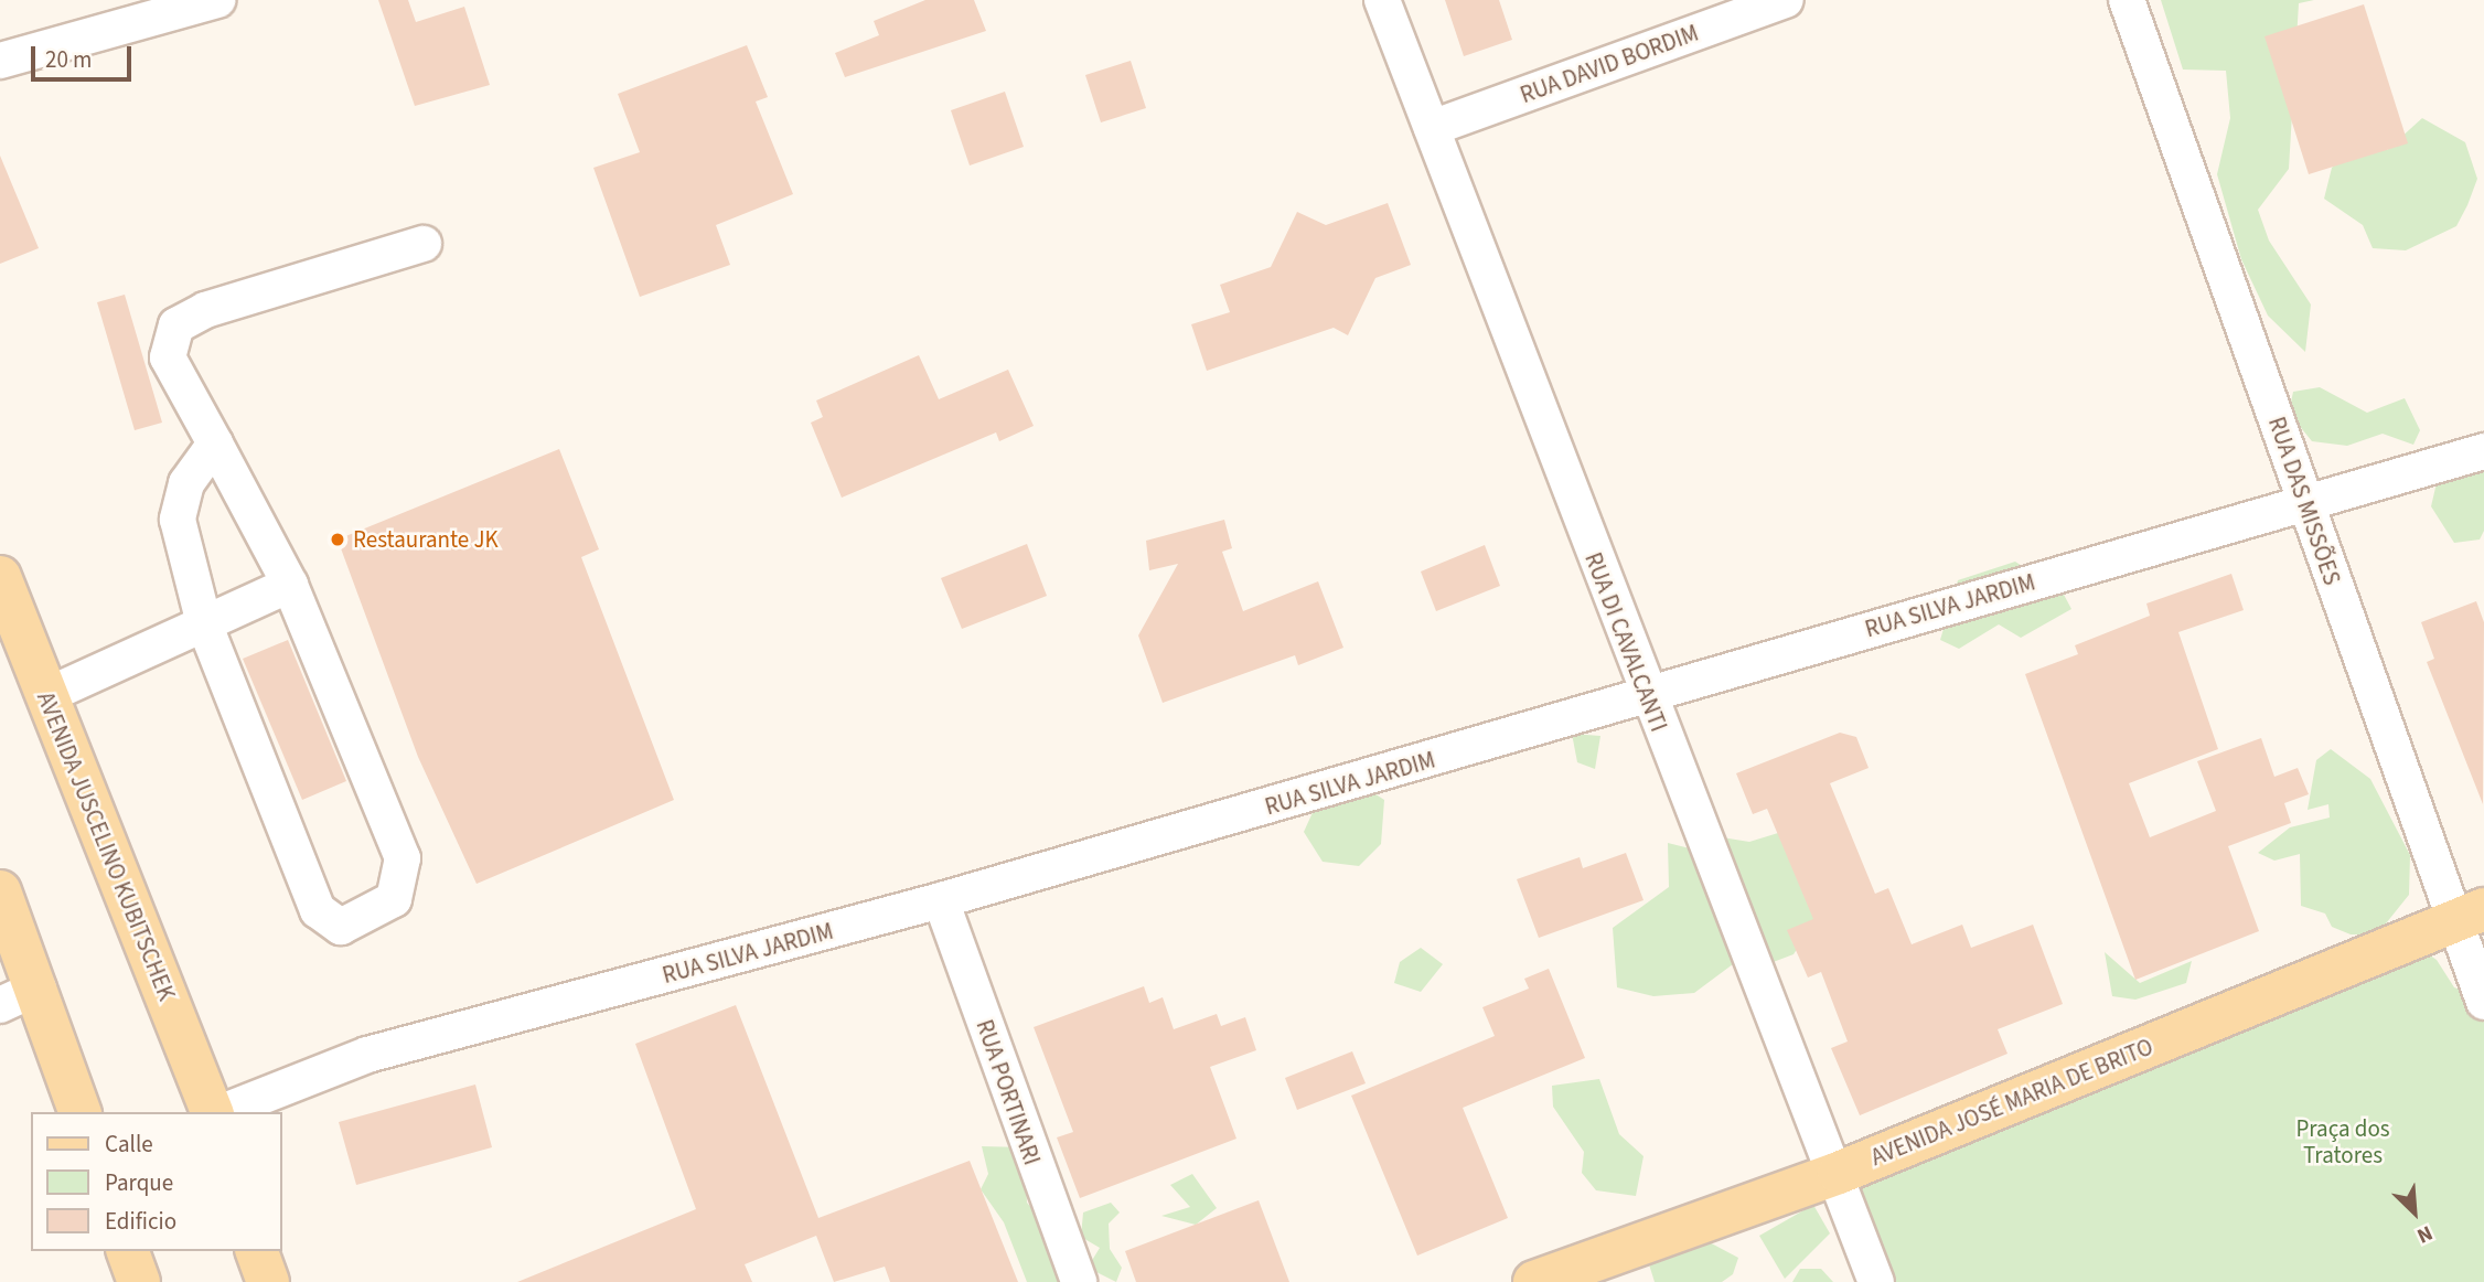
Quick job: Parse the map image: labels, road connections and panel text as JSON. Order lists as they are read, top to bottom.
{
  "streets": {
    "main road": ["AVENIDA JUSCELINO KUBITSCHEK", "AVENIDA JOSÉ MARIA DE BRITO"],
    "street": [
      "RUA DAVID BORDIM",
      "RUA DAS MISSÕES",
      "RUA SILVA JARDIM",
      "RUA DI CAVALCANTI",
      "RUA PORTINARI"
    ]
  },
  "crossings": [
    ["RUA DAVID BORDIM", "RUA DI CAVALCANTI"],
    ["RUA DAS MISSÕES", "RUA SILVA JARDIM"],
    ["RUA DAS MISSÕES", "AVENIDA JOSÉ MARIA DE BRITO"],
    ["RUA SILVA JARDIM", "RUA DI CAVALCANTI"],
    ["RUA SILVA JARDIM", "RUA PORTINARI"],
    ["RUA DI CAVALCANTI", "AVENIDA JOSÉ MARIA DE BRITO"]
  ],
  "parks": ["Praça dos Tratores"],
  "places": ["Restaurante JK"],
  "legend": ["Calle", "Parque", "Edificio"],
  "scale_bar": "20 m",
  "north": "bottom right"
}
